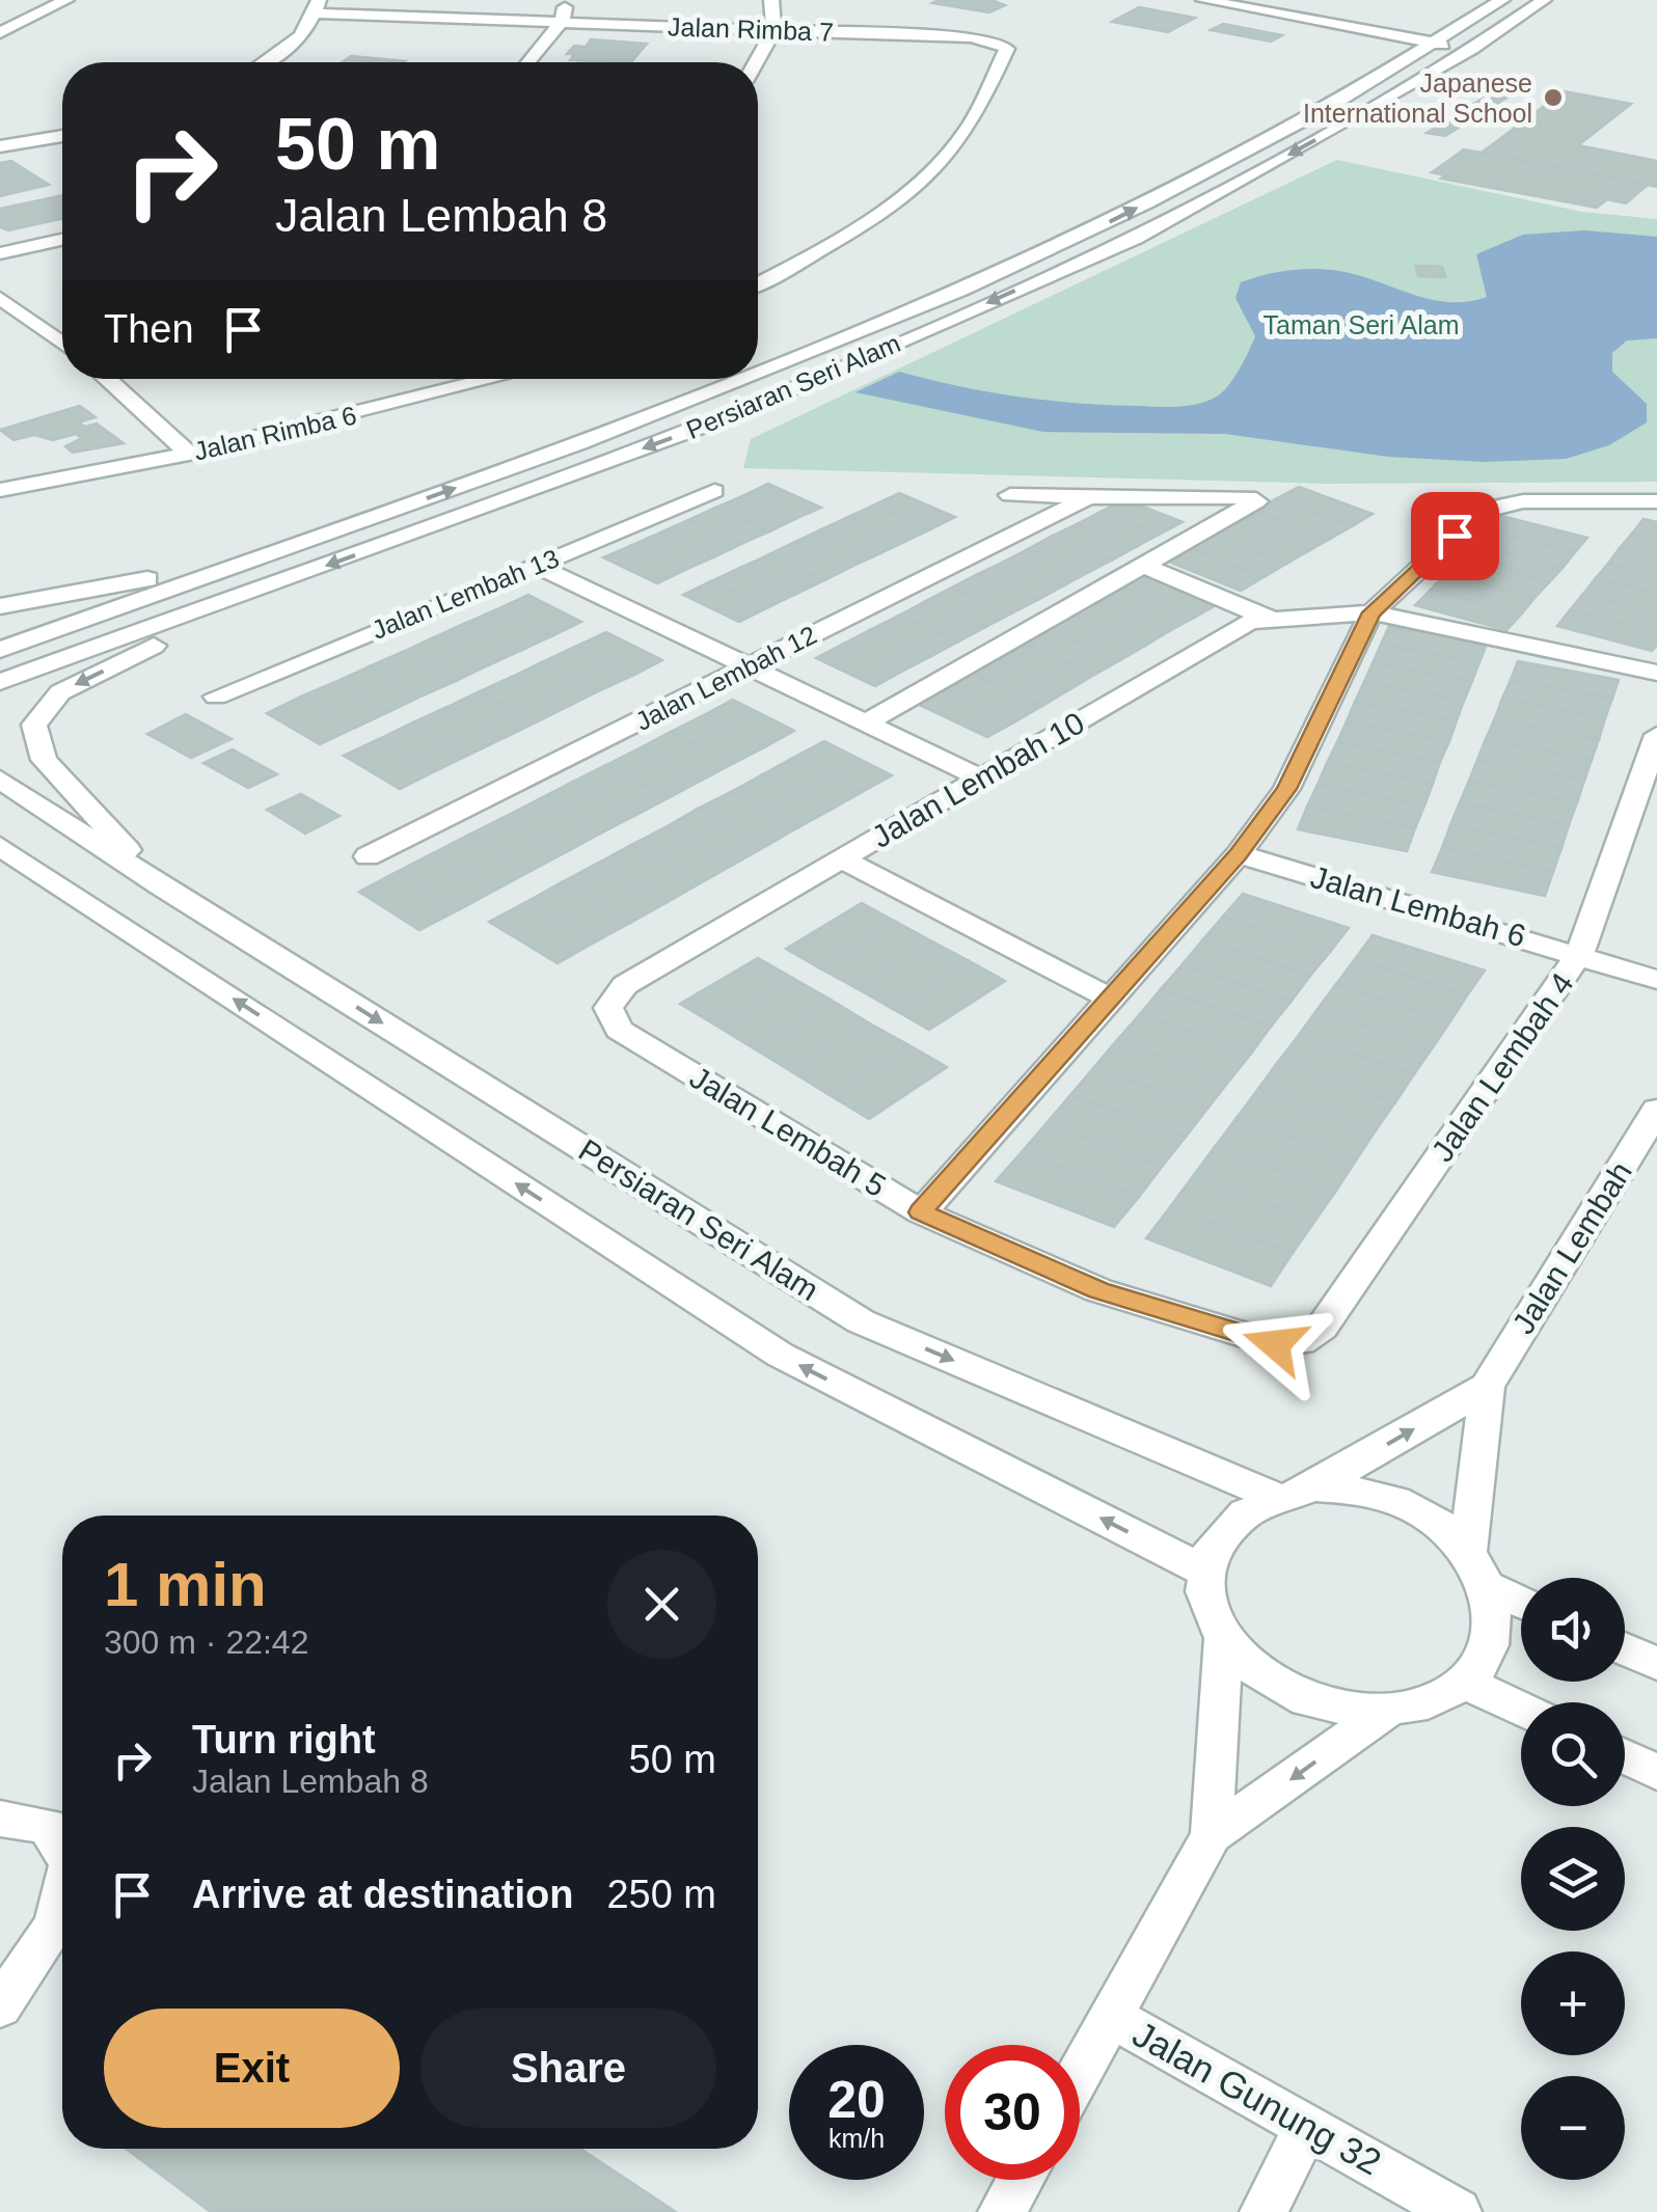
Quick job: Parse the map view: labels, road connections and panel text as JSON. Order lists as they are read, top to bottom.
{
  "streets": {
    "street": [
      "Jalan Rimba 7",
      "Persiaran Seri Alam",
      "Jalan Rimba 6",
      "Jalan Lembah 13",
      "Jalan Lembah 12",
      "Jalan Lembah 10",
      "Jalan Lembah 6",
      "Jalan Lembah 4",
      "Jalan Lembah 5",
      "Jalan Lembah",
      "Jalan Gunung 32"
    ]
  },
  "crossings": [
    ["Persiaran Seri Alam", "Jalan Lembah"],
    ["Jalan Lembah 10", "Jalan Lembah 5"],
    ["Jalan Lembah 6", "Jalan Lembah 4"],
    ["Jalan Lembah 4", "Jalan Lembah 5"]
  ],
  "parks": ["Taman Seri Alam"],
  "places": ["Japanese International School"],
  "page": {
    "turn": ["50 m", "Jalan Lembah 8"],
    "then": "Then",
    "heading": ["1 min", "300 m · 22:42"],
    "map_buttons": ["+", "−"],
    "list": [
      {
        "name": "Turn right",
        "note": "Jalan Lembah 8",
        "value": "50 m"
      },
      {
        "name": "Arrive at destination",
        "value": "250 m"
      }
    ],
    "buttons": ["Exit", "Share"],
    "speed": "20 km/h",
    "limit": "30"
  }
}
